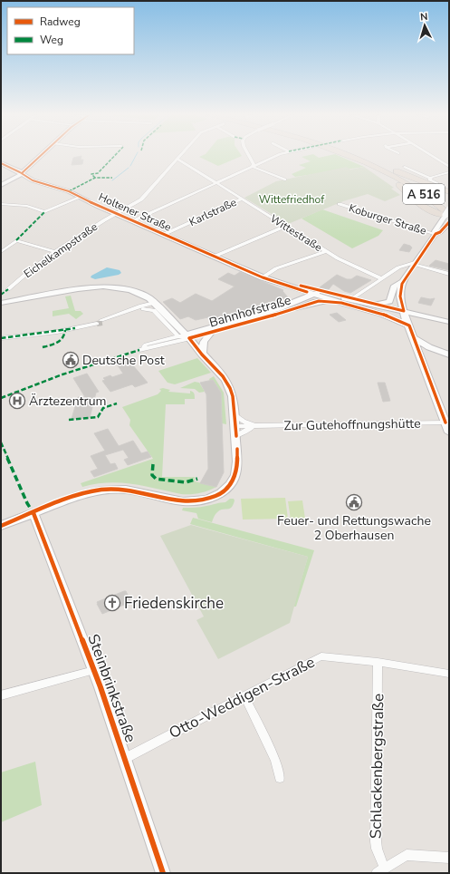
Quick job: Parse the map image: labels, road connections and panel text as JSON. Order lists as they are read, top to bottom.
{
  "streets": {
    "highway": ["A 516"],
    "main road": ["Holtener Straße", "Bahnhofstraße", "Steinbrinkstraße"],
    "street": [
      "Karlstraße",
      "Koburger Straße",
      "Wittestraße",
      "Eichelkampstraße",
      "Zur Gutehoffnungshütte",
      "Otto-Weddigen-Straße",
      "Schlackenbergstraße"
    ]
  },
  "crossings": [
    ["Holtener Straße", "Karlstraße"],
    ["Holtener Straße", "Eichelkampstraße"],
    ["Holtener Straße", "Bahnhofstraße"],
    ["Karlstraße", "Wittestraße"],
    ["Wittestraße", "Eichelkampstraße"],
    ["Steinbrinkstraße", "Otto-Weddigen-Straße"],
    ["Otto-Weddigen-Straße", "Schlackenbergstraße"]
  ],
  "parks": ["Wittefriedhof"],
  "places": {
    "public building": ["Deutsche Post", "Feuer- und Rettungswache 2 Oberhausen"],
    "hospital": ["Ärztezentrum"],
    "church": ["Friedenskirche"]
  },
  "legend": ["Radweg", "Weg"],
  "north": "top"
}
